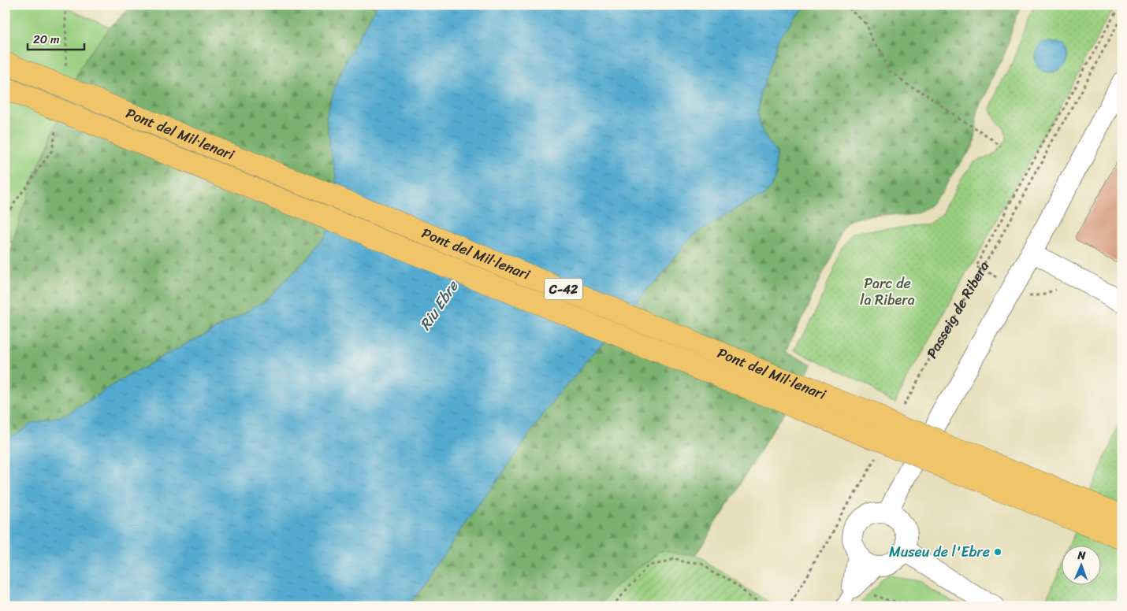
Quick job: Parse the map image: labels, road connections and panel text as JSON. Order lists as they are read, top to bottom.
{
  "streets": {
    "main road": ["Pont del Mil·lenari", "C-42"],
    "path": ["Passeig de Ribera"]
  },
  "water": ["Riu Ebre"],
  "parks": ["Parc de la Ribera"],
  "places": ["Museu de l'Ebre"],
  "scale_bar": "20 m",
  "north": "top"
}
